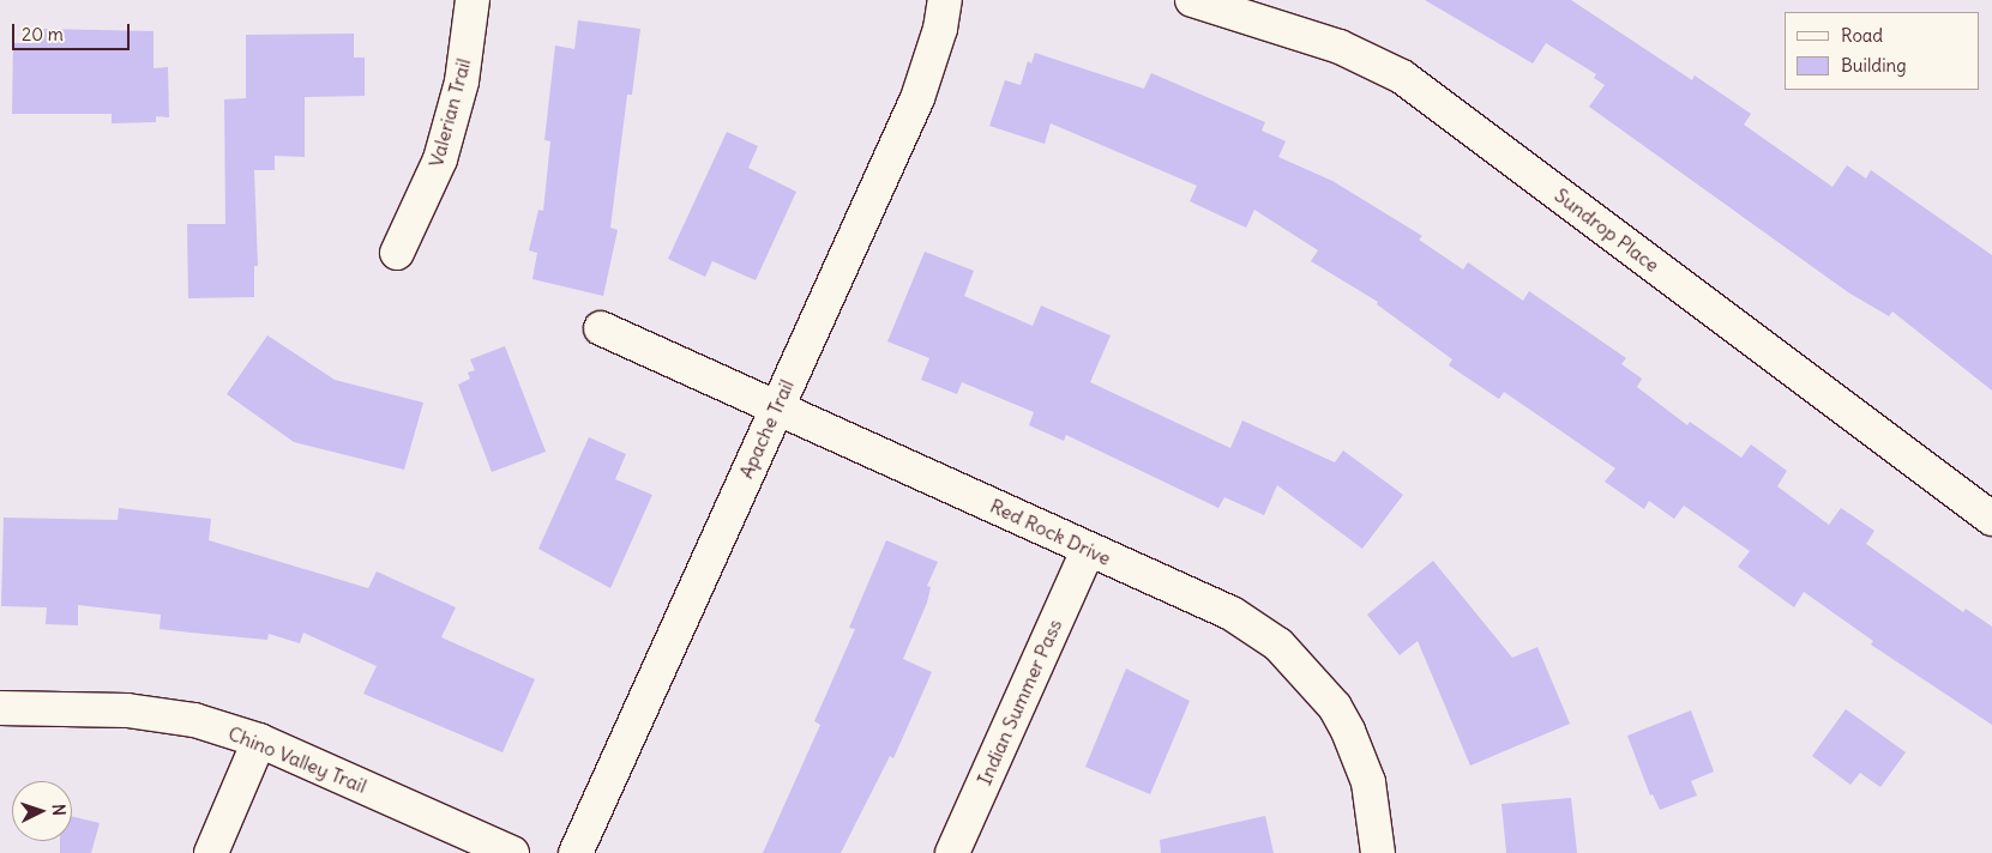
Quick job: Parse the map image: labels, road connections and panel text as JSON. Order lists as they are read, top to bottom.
{
  "streets": {
    "street": [
      "Valerian Trail",
      "Sundrop Place",
      "Apache Trail",
      "Red Rock Drive",
      "Indian Summer Pass",
      "Chino Valley Trail"
    ]
  },
  "crossings": [
    ["Apache Trail", "Red Rock Drive"],
    ["Red Rock Drive", "Indian Summer Pass"]
  ],
  "legend": ["Road", "Building"],
  "scale_bar": "20 m",
  "north": "right"
}
